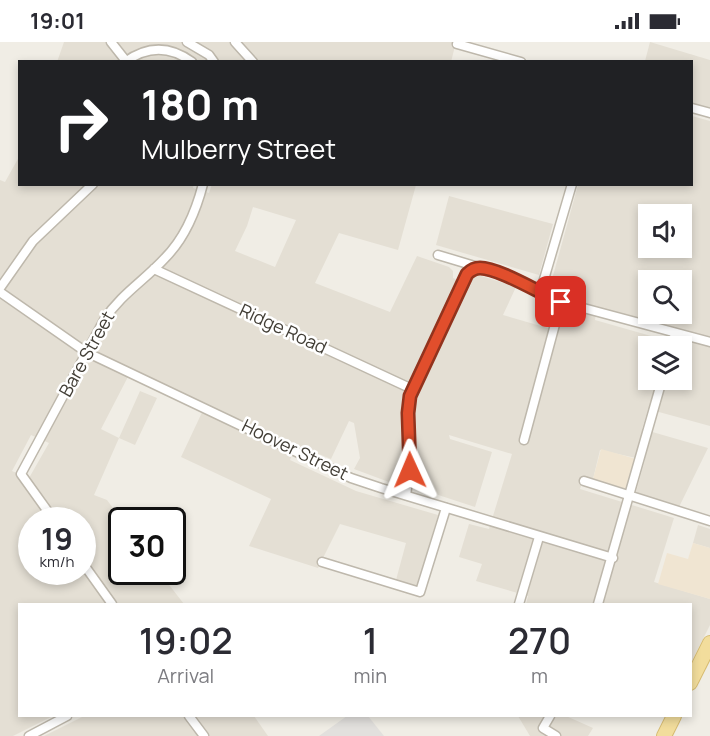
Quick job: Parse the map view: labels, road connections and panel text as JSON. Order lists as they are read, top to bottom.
{
  "streets": {
    "street": ["Ridge Road", "Bare Street", "Hoover Street"]
  },
  "crossings": [
    ["Ridge Road", "Bare Street"],
    ["Bare Street", "Hoover Street"]
  ],
  "page": {
    "status": "19:01",
    "turn": ["180 m", "Mulberry Street"],
    "speed": "19 km/h",
    "limit": "30",
    "eta": [
      "19:02",
      "Arrival",
      "1",
      "min",
      "270",
      "m"
    ]
  }
}
